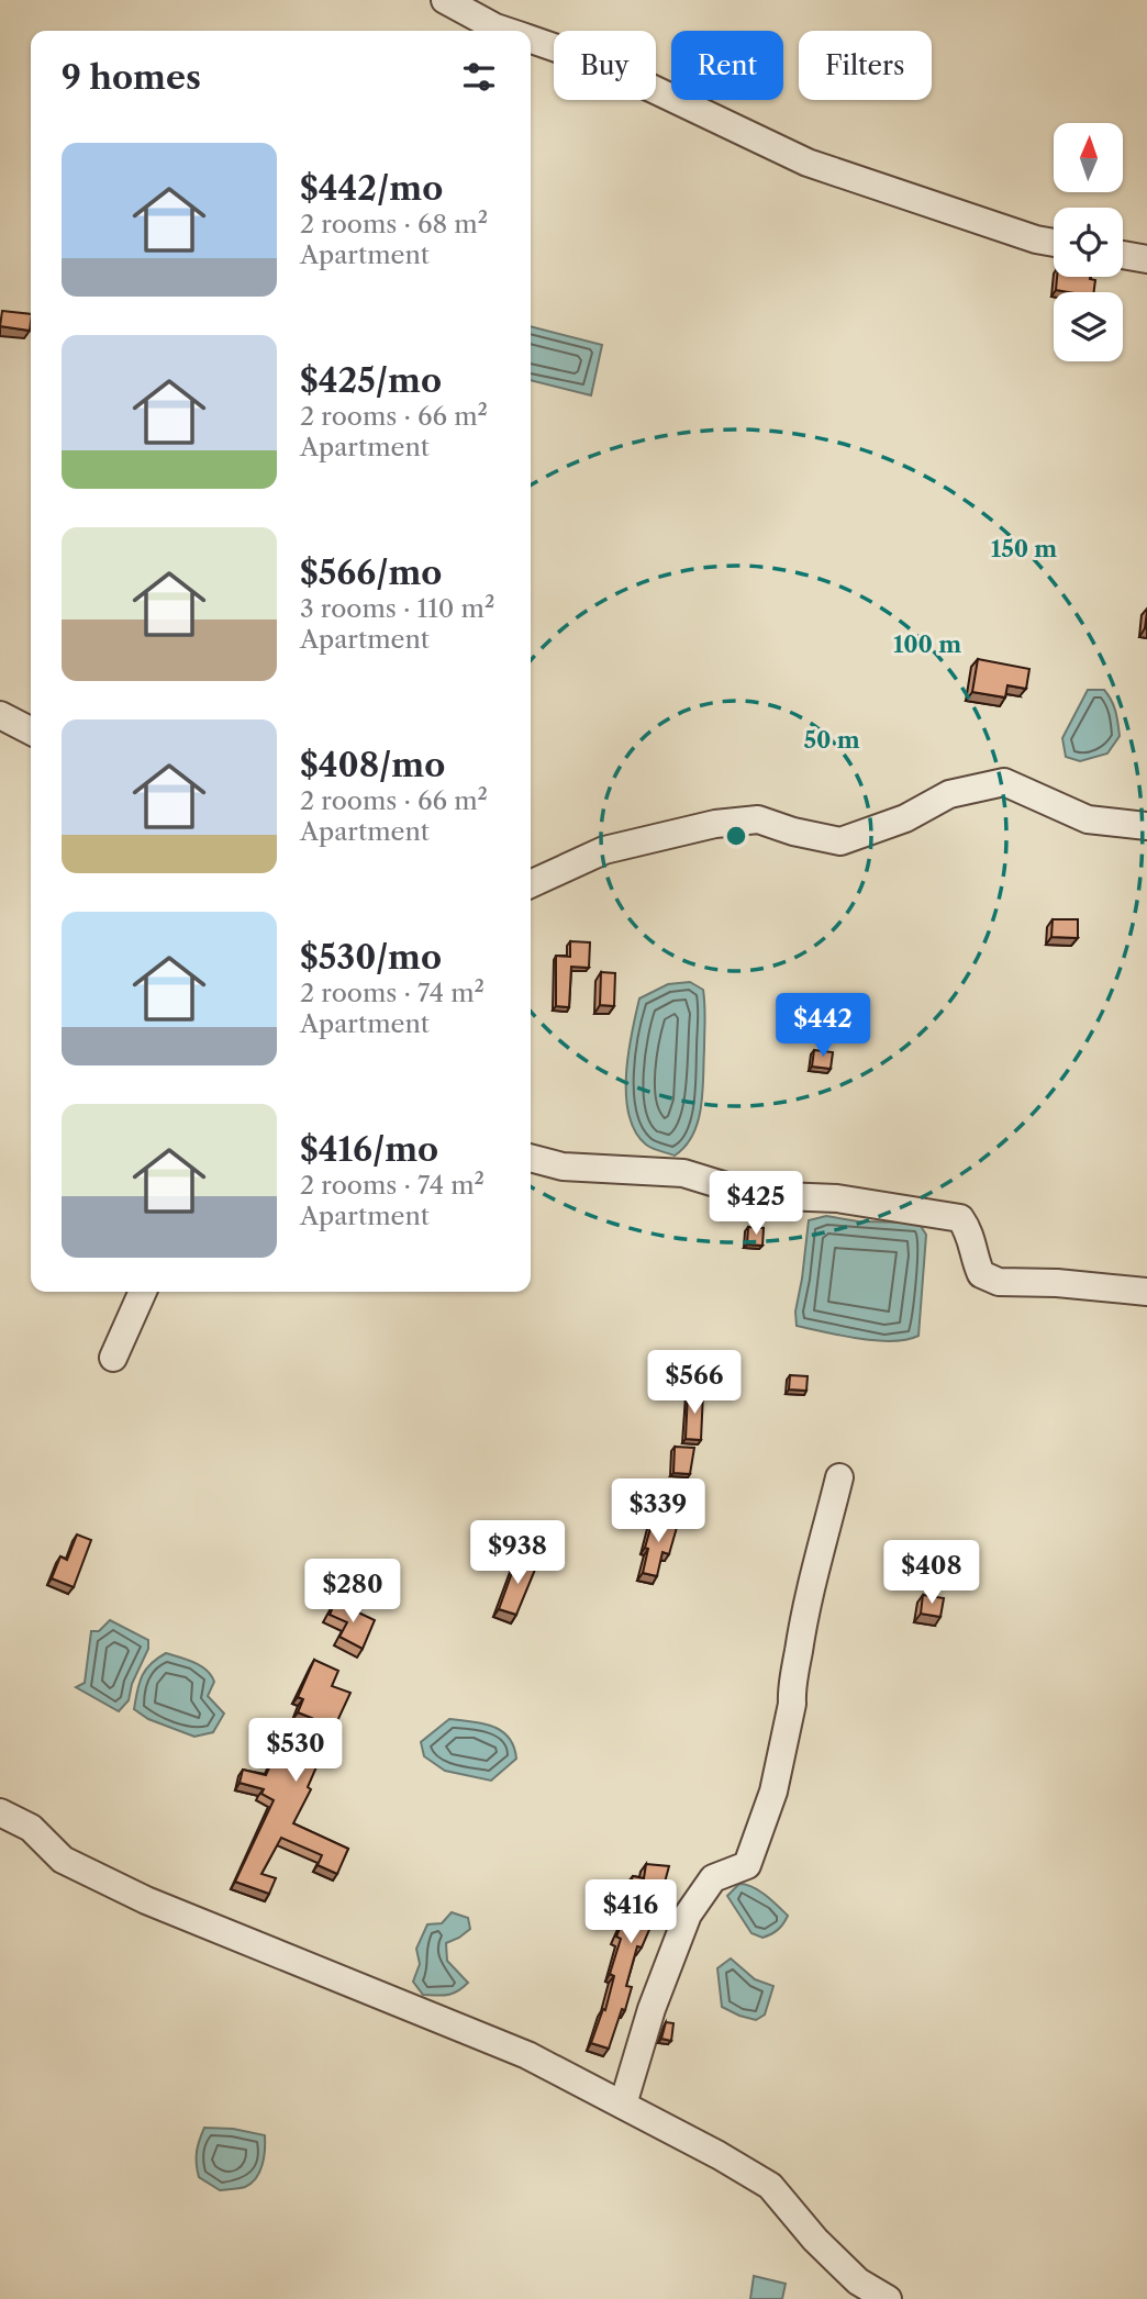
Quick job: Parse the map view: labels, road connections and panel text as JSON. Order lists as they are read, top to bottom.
{
  "north": "top",
  "page": {
    "chip": ["Buy", "Rent", "Filters"],
    "heading": "9 homes",
    "list": [
      {
        "name": "$442/mo",
        "note": "2 rooms · 68 m² · Apartment"
      },
      {
        "name": "$425/mo",
        "note": "2 rooms · 66 m² · Apartment"
      },
      {
        "name": "$566/mo",
        "note": "3 rooms · 110 m² · Apartment"
      },
      {
        "name": "$408/mo",
        "note": "2 rooms · 66 m² · Apartment"
      },
      {
        "name": "$530/mo",
        "note": "2 rooms · 74 m² · Apartment"
      },
      {
        "name": "$416/mo",
        "note": "2 rooms · 74 m² · Apartment"
      }
    ],
    "price": [
      "$442",
      "$425",
      "$566",
      "$339",
      "$938",
      "$408",
      "$280",
      "$530",
      "$416"
    ]
  },
  "rings": ["150 m", "100 m", "50 m"]
}
